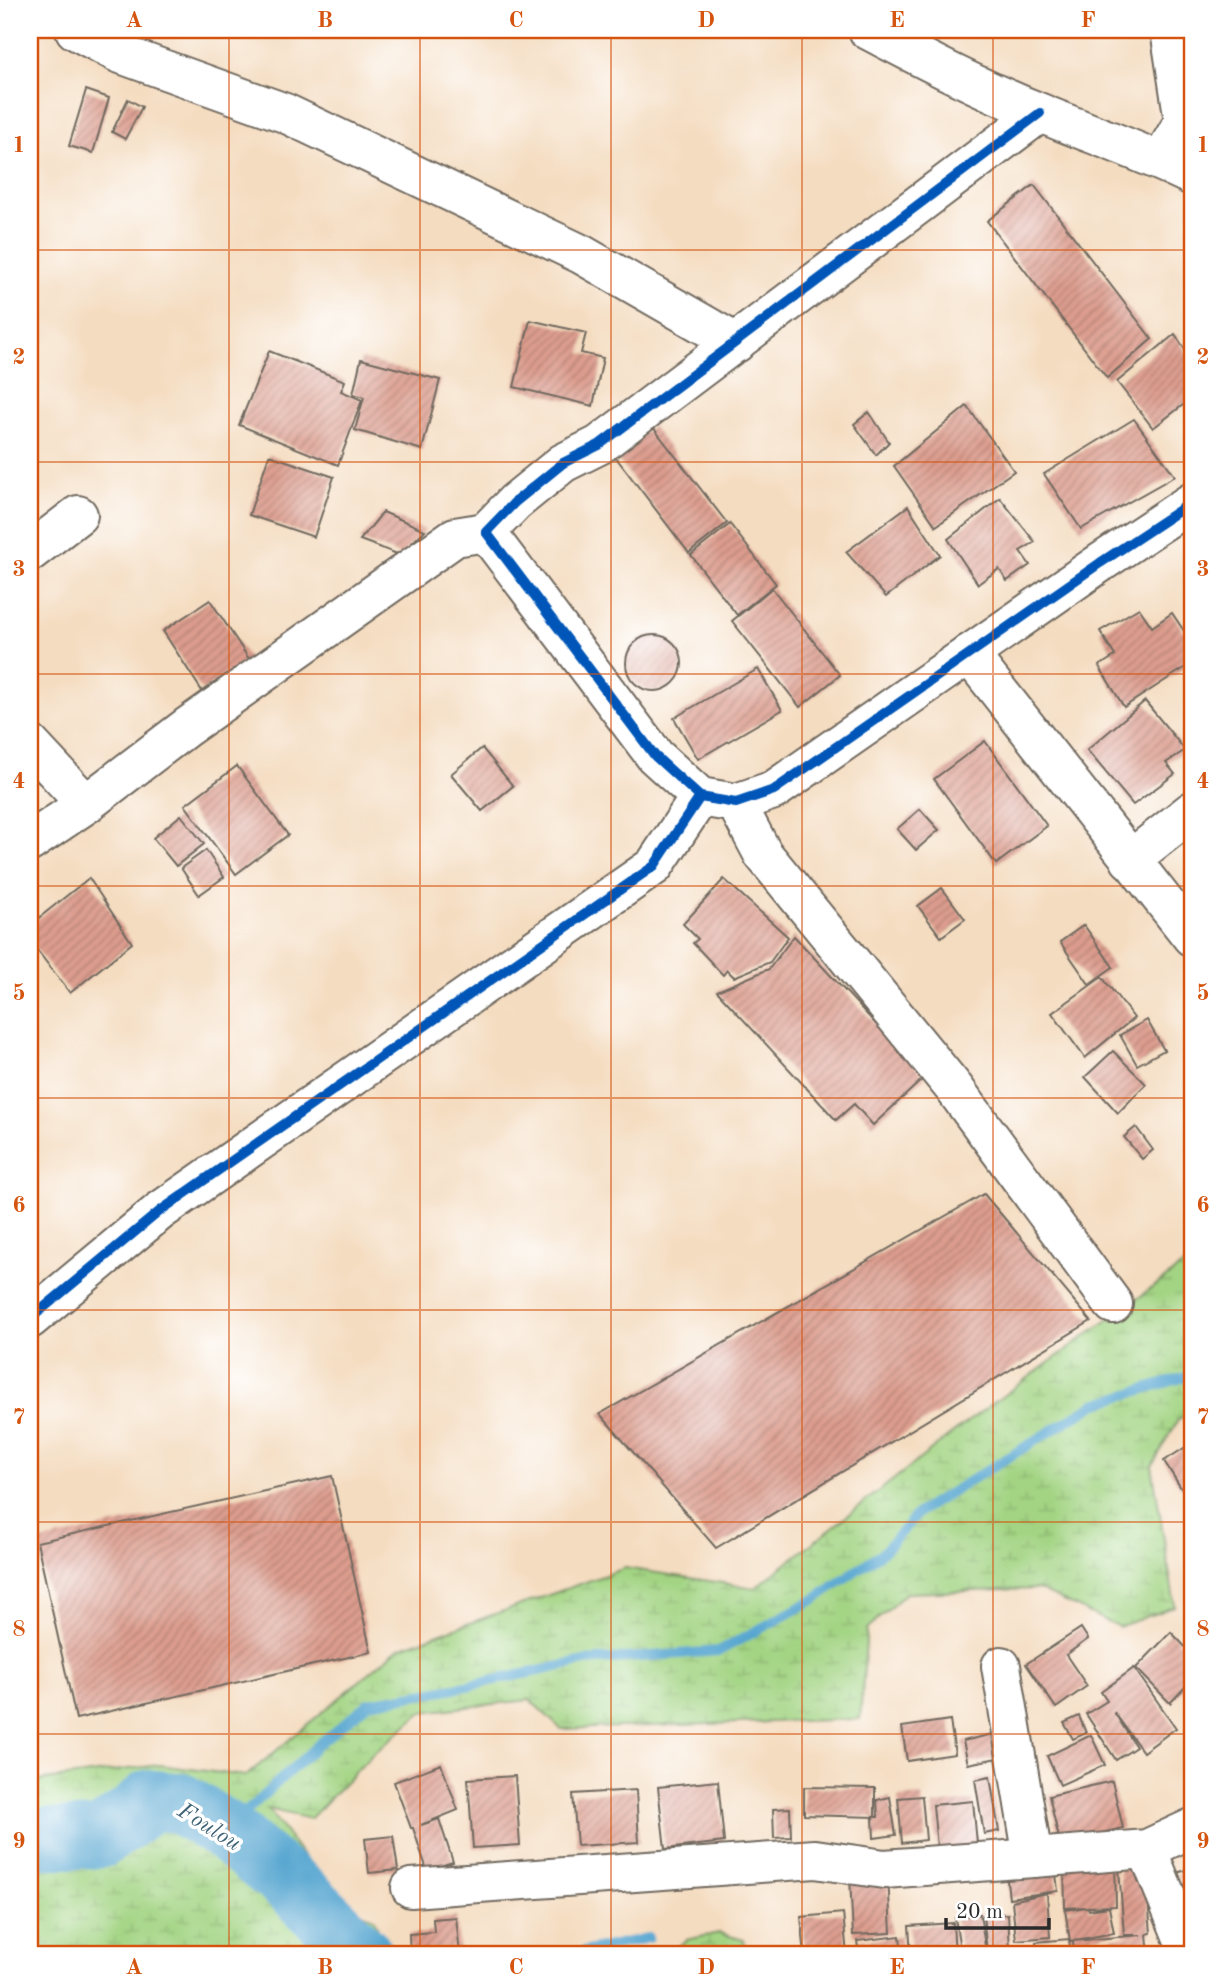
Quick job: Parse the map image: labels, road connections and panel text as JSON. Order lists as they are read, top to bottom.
{
  "water": ["Foulou"],
  "scale_bar": "20 m",
  "grid": {
    "columns": [
      "A",
      "B",
      "C",
      "D",
      "E",
      "F"
    ],
    "rows": [
      "1",
      "2",
      "3",
      "4",
      "5",
      "6",
      "7",
      "8",
      "9"
    ]
  }
}
